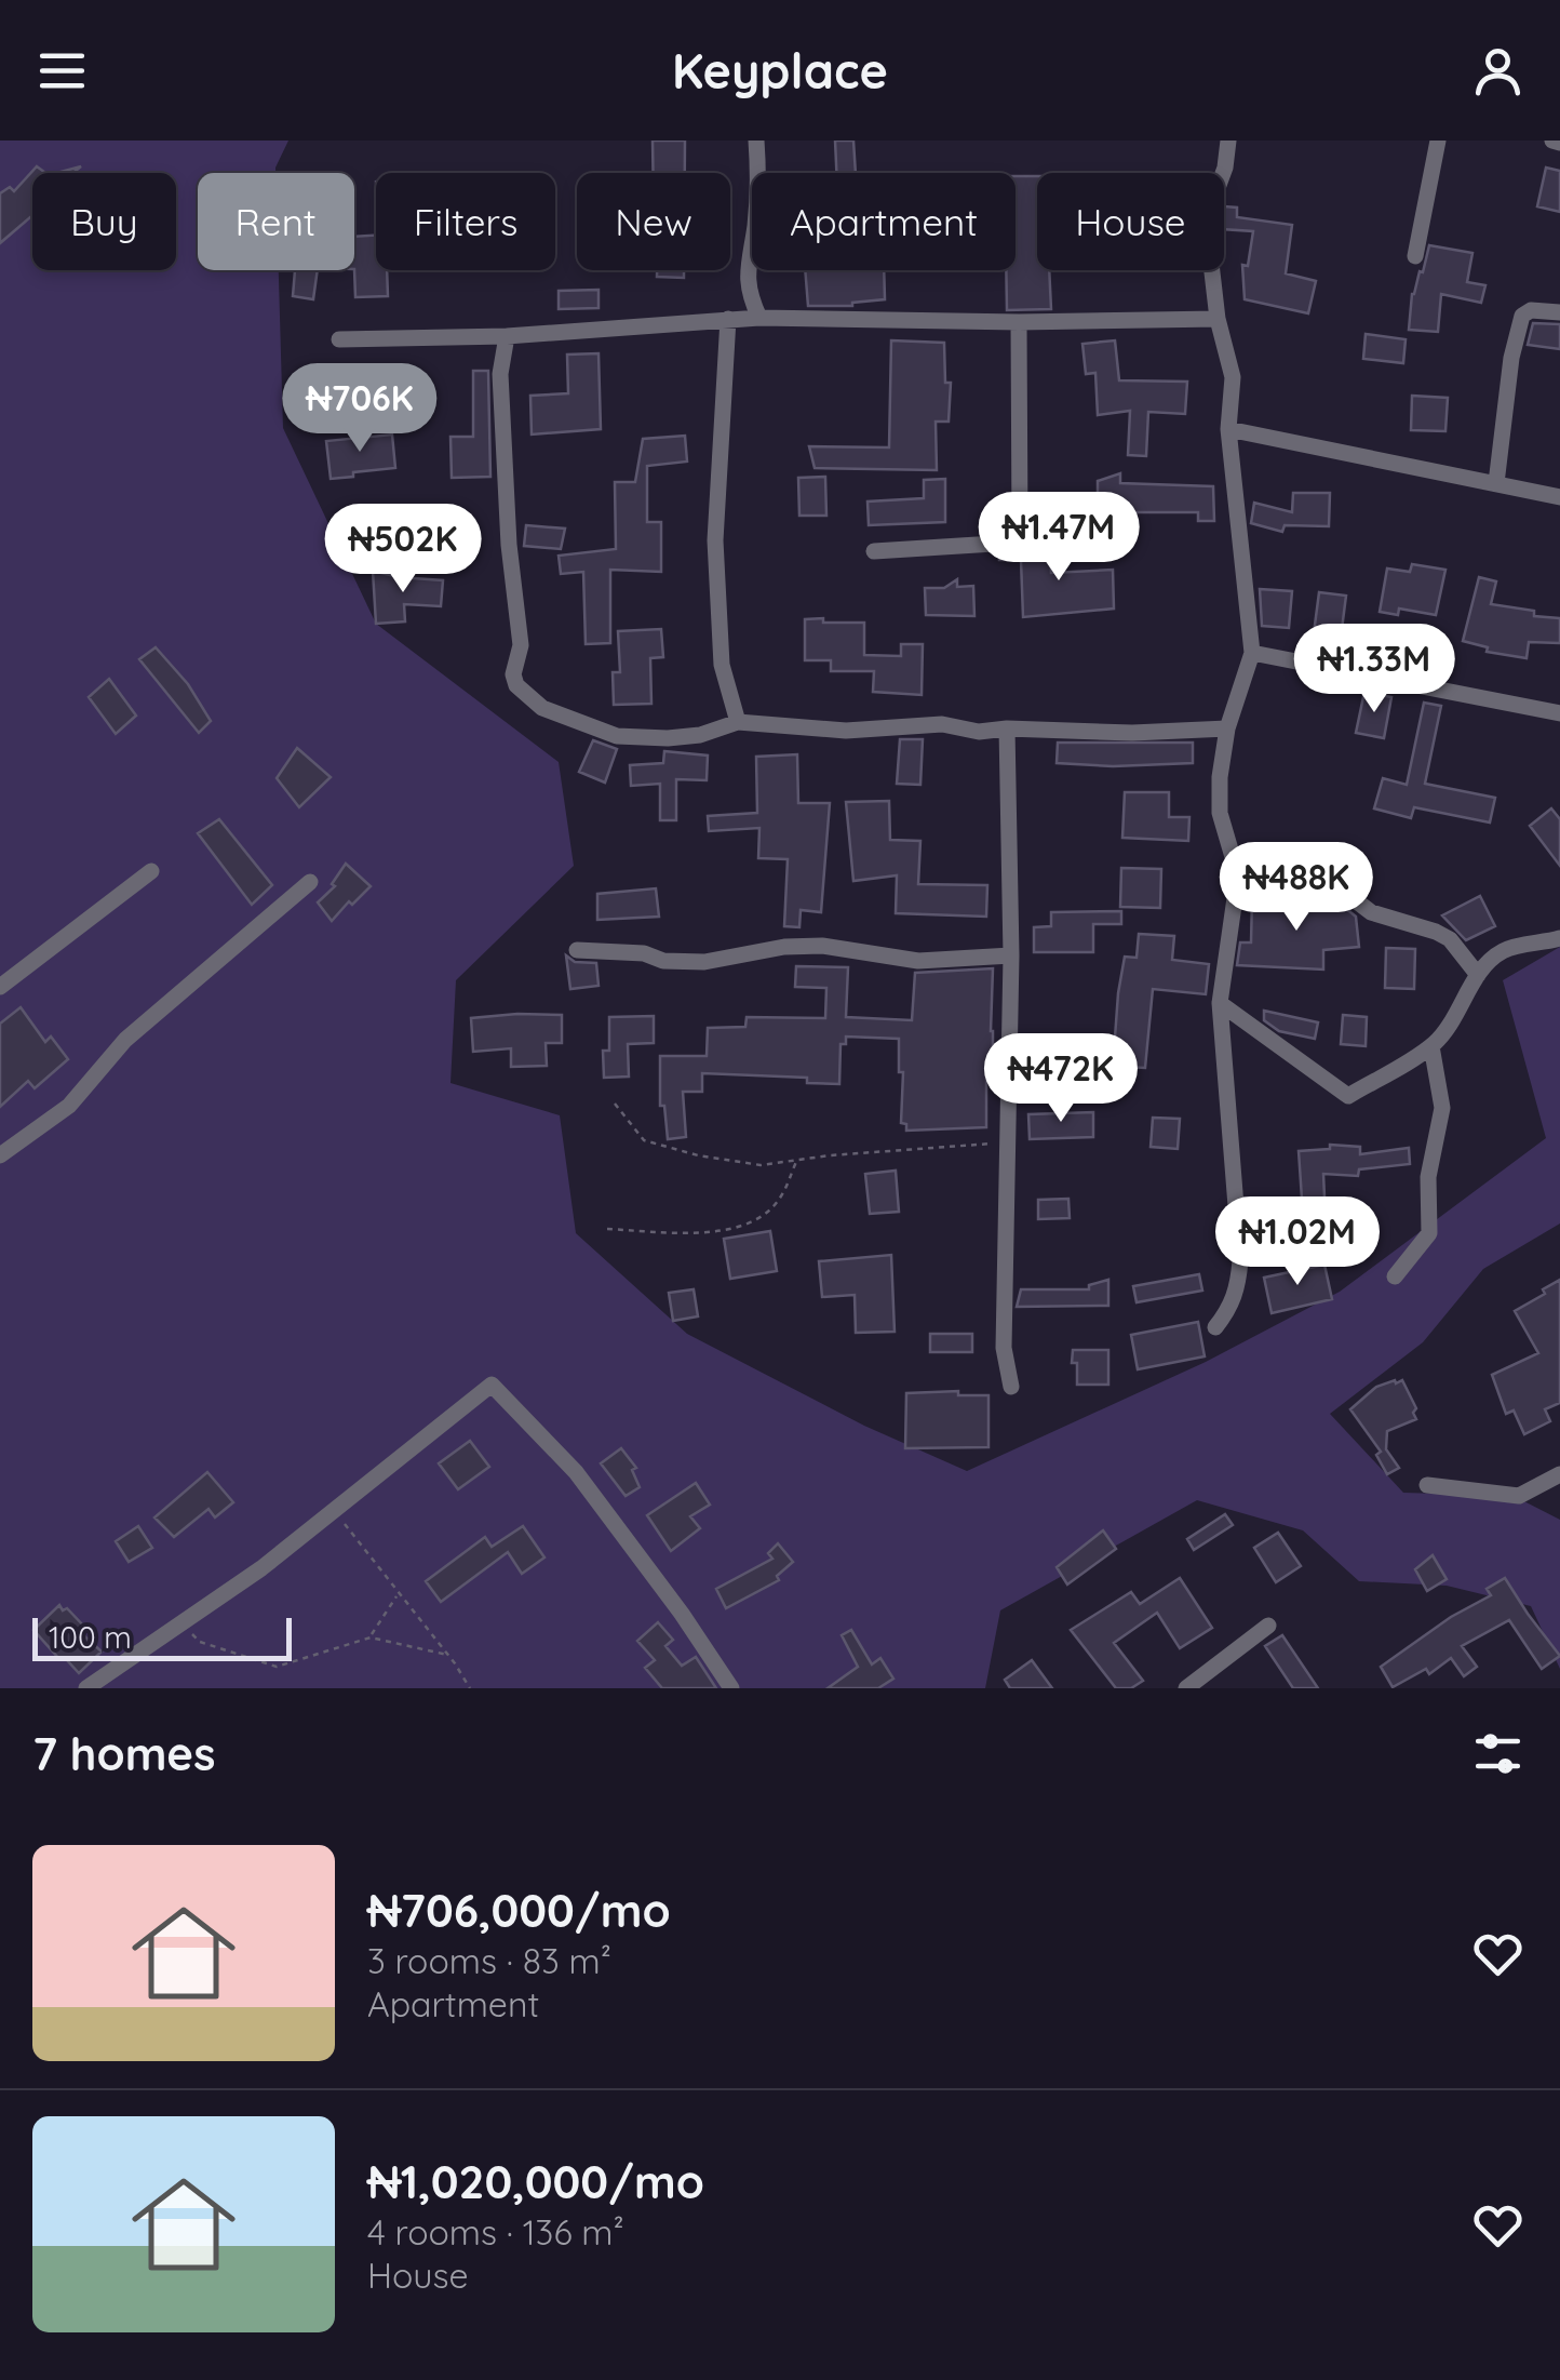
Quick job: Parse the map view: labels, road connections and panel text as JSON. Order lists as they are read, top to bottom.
{
  "scale_bar": "100 m",
  "page": {
    "header": "Keyplace",
    "chip": [
      "Buy",
      "Rent",
      "Filters",
      "New",
      "Apartment",
      "House"
    ],
    "price": [
      "₦706K",
      "₦1.47M",
      "₦502K",
      "₦1.33M",
      "₦488K",
      "₦472K",
      "₦1.02M"
    ],
    "scale": "100 m",
    "heading": "7 homes",
    "list": [
      {
        "name": "₦706,000/mo",
        "note": "3 rooms · 83 m² · Apartment"
      },
      {
        "name": "₦1,020,000/mo",
        "note": "4 rooms · 136 m² · House"
      }
    ]
  }
}
